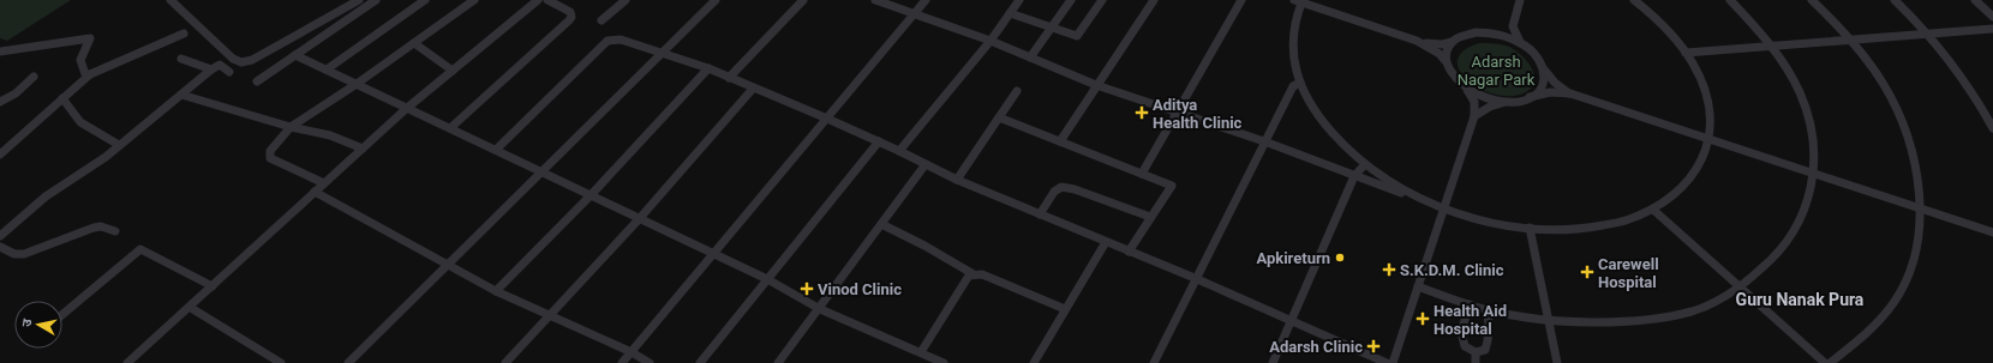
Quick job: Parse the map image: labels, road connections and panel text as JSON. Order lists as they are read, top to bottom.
{
  "districts": ["Guru Nanak Pura"],
  "parks": ["Adarsh Nagar Park"],
  "places": {
    "health": [
      "Aditya Health Clinic",
      "S.K.D.M. Clinic",
      "Carewell Hospital",
      "Vinod Clinic",
      "Health Aid Hospital",
      "Adarsh Clinic"
    ],
    "other": ["Apkireturn"]
  },
  "north": "left"
}
